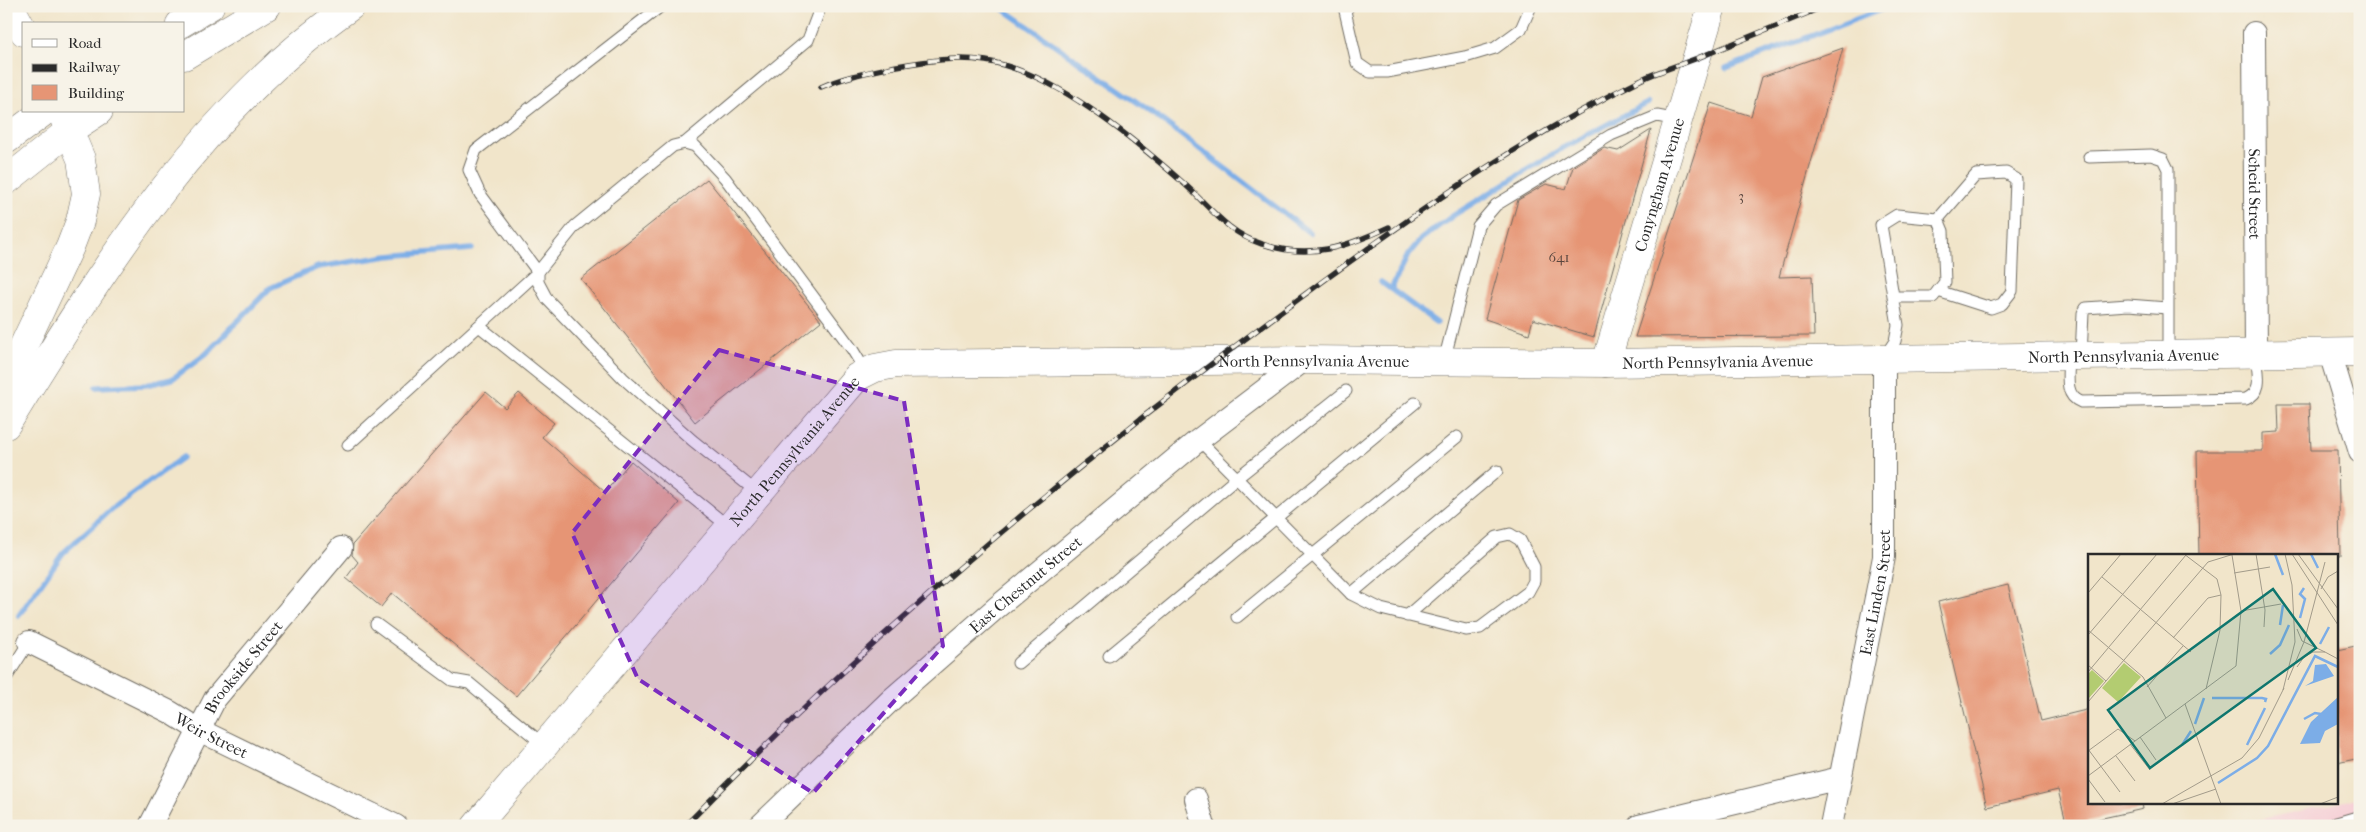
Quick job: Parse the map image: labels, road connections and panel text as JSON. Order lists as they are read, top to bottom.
{
  "streets": {
    "main road": ["Conyngham Avenue", "North Pennsylvania Avenue"],
    "street": [
      "Scheid Street",
      "East Chestnut Street",
      "East Linden Street",
      "Brookside Street",
      "Weir Street"
    ]
  },
  "crossings": [
    ["Conyngham Avenue", "North Pennsylvania Avenue"],
    ["Scheid Street", "North Pennsylvania Avenue"],
    ["North Pennsylvania Avenue", "East Chestnut Street"],
    ["North Pennsylvania Avenue", "East Linden Street"],
    ["Brookside Street", "Weir Street"]
  ],
  "house_numbers": ["3", "641"],
  "legend": ["Road", "Railway", "Building"]
}
